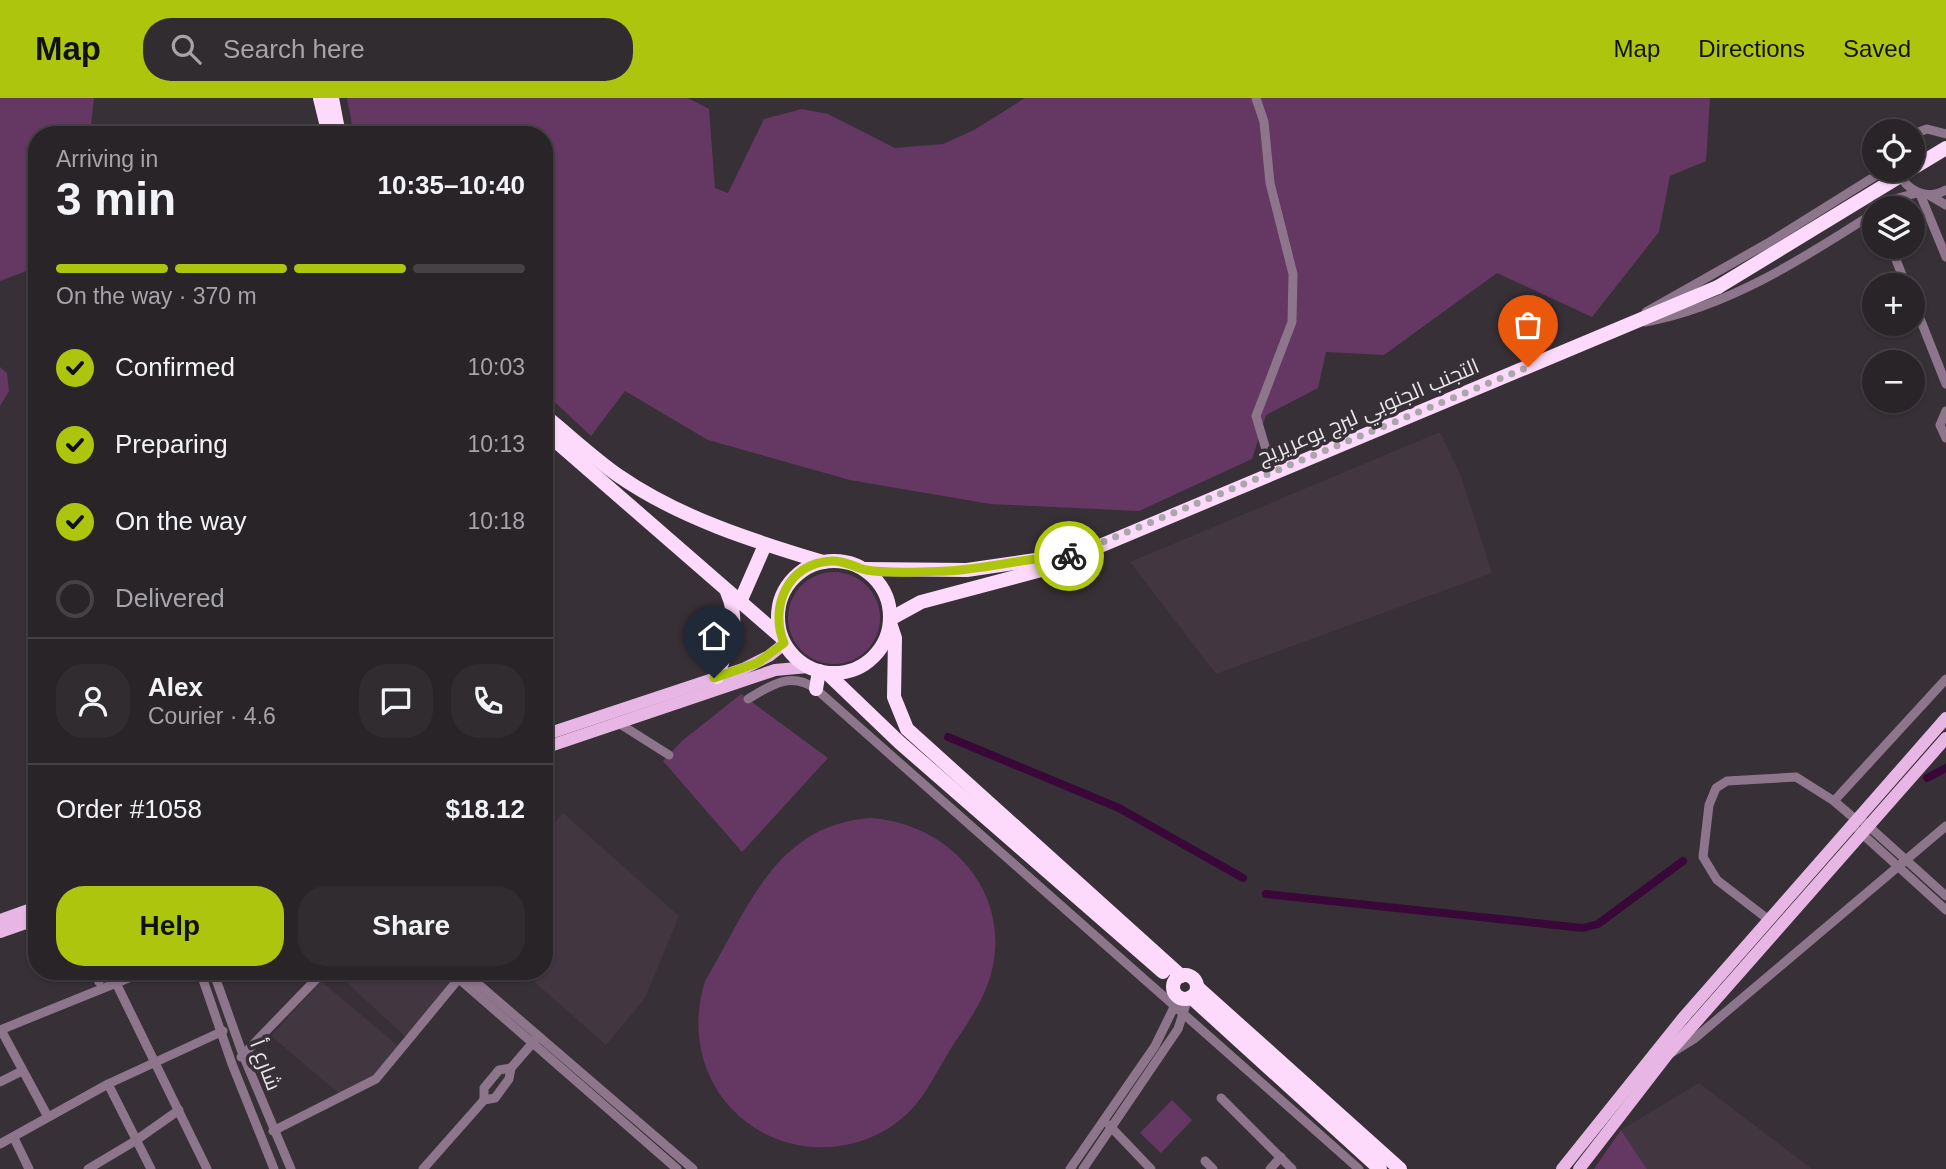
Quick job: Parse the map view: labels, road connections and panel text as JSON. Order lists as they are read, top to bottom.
{
  "streets": {
    "highway": ["التجنب الجنوبي لبرج بوعريريج"],
    "street": ["شارع أ"]
  },
  "page": {
    "header": "Map",
    "search": "Search here",
    "nav": ["Map", "Directions", "Saved"],
    "map_buttons": ["+", "−"],
    "heading": ["3 min", "Arriving in", "10:35–10:40"],
    "panel": [
      "Alex",
      "Courier · 4.6",
      "Order #1058",
      "$18.12"
    ],
    "bar": "On the way · 370 m",
    "list": [
      ["Confirmed", "10:03"],
      ["Preparing", "10:13"],
      ["On the way", "10:18"],
      "Delivered"
    ],
    "buttons": ["Help", "Share"]
  }
}
